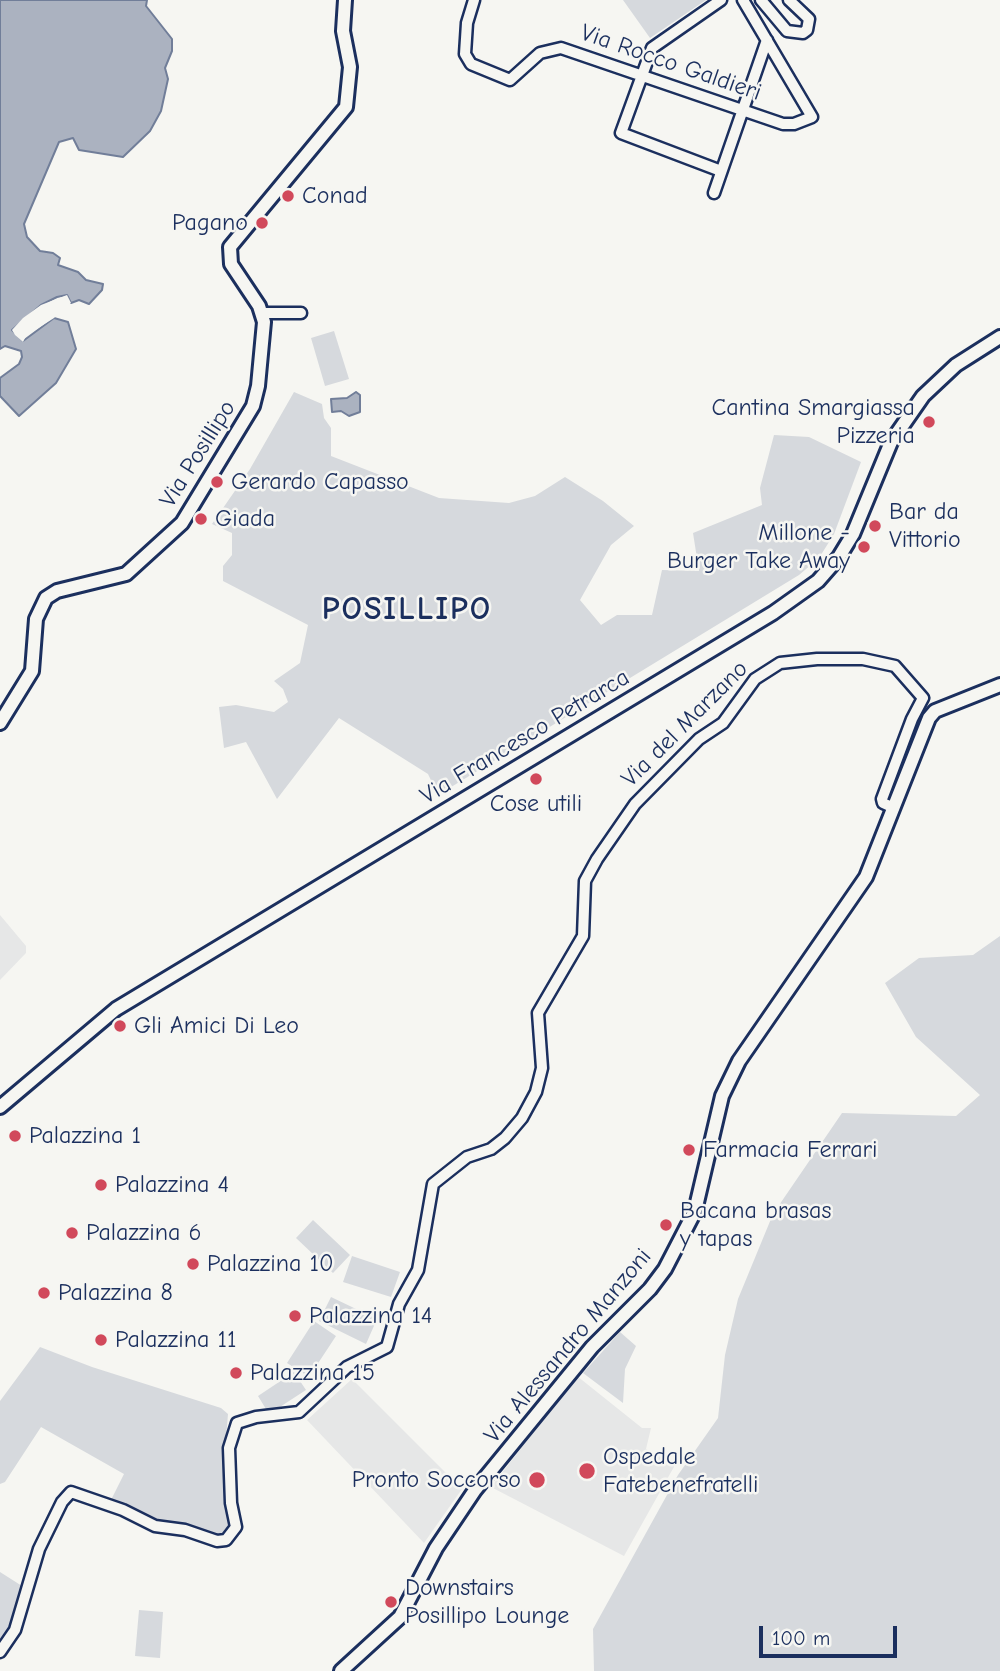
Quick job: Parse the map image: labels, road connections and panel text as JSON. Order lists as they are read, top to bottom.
{
  "streets": {
    "street": [
      "Via Rocco Galdieri",
      "Via Posillipo",
      "Via del Marzano",
      "Via Francesco Petrarca",
      "Via Alessandro Manzoni"
    ]
  },
  "crossings": [
    ["Via del Marzano", "Via Alessandro Manzoni"]
  ],
  "districts": ["POSILLIPO"],
  "places": [
    "Conad",
    "Pagano",
    "Cantina Smargiassa Pizzeria",
    "Gerardo Capasso",
    "Giada",
    "Bar da Vittorio",
    "Millone - Burger Take Away",
    "Cose utili",
    "Gli Amici Di Leo",
    "Palazzina 1",
    "Farmacia Ferrari",
    "Palazzina 4",
    "Bacana brasas y tapas",
    "Palazzina 6",
    "Palazzina 10",
    "Palazzina 8",
    "Palazzina 14",
    "Palazzina 11",
    "Palazzina 15",
    "Ospedale Fatebenefratelli",
    "Pronto Soccorso",
    "Downstairs Posillipo Lounge"
  ],
  "scale_bar": "100 m"
}
